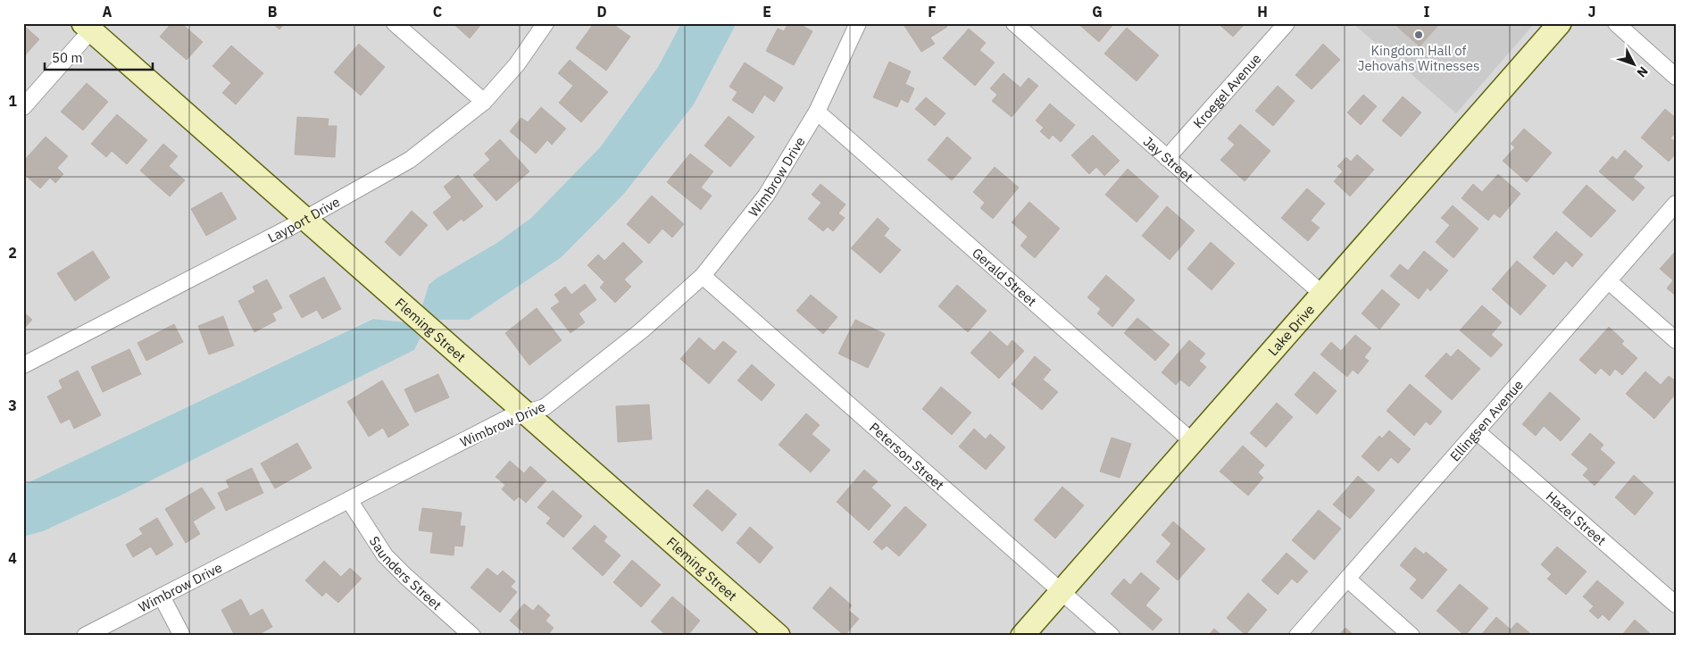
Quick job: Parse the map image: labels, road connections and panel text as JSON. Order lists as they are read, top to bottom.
{
  "streets": {
    "street": [
      "Kroegel Avenue",
      "Jay Street",
      "Wimbrow Drive",
      "Layport Drive",
      "Gerald Street",
      "Fleming Street",
      "Lake Drive",
      "Ellingsen Avenue",
      "Peterson Street",
      "Hazel Street",
      "Saunders Street"
    ]
  },
  "crossings": [
    ["Kroegel Avenue", "Jay Street"],
    ["Jay Street", "Lake Drive"],
    ["Wimbrow Drive", "Gerald Street"],
    ["Wimbrow Drive", "Fleming Street"],
    ["Wimbrow Drive", "Peterson Street"],
    ["Wimbrow Drive", "Saunders Street"],
    ["Layport Drive", "Fleming Street"],
    ["Gerald Street", "Lake Drive"],
    ["Lake Drive", "Peterson Street"],
    ["Ellingsen Avenue", "Hazel Street"]
  ],
  "places": ["Kingdom Hall of Jehovahs Witnesses"],
  "scale_bar": "50 m",
  "north": "bottom right",
  "grid": {
    "columns": [
      "A",
      "B",
      "C",
      "D",
      "E",
      "F",
      "G",
      "H",
      "I",
      "J"
    ],
    "rows": [
      "1",
      "2",
      "3",
      "4"
    ]
  }
}
